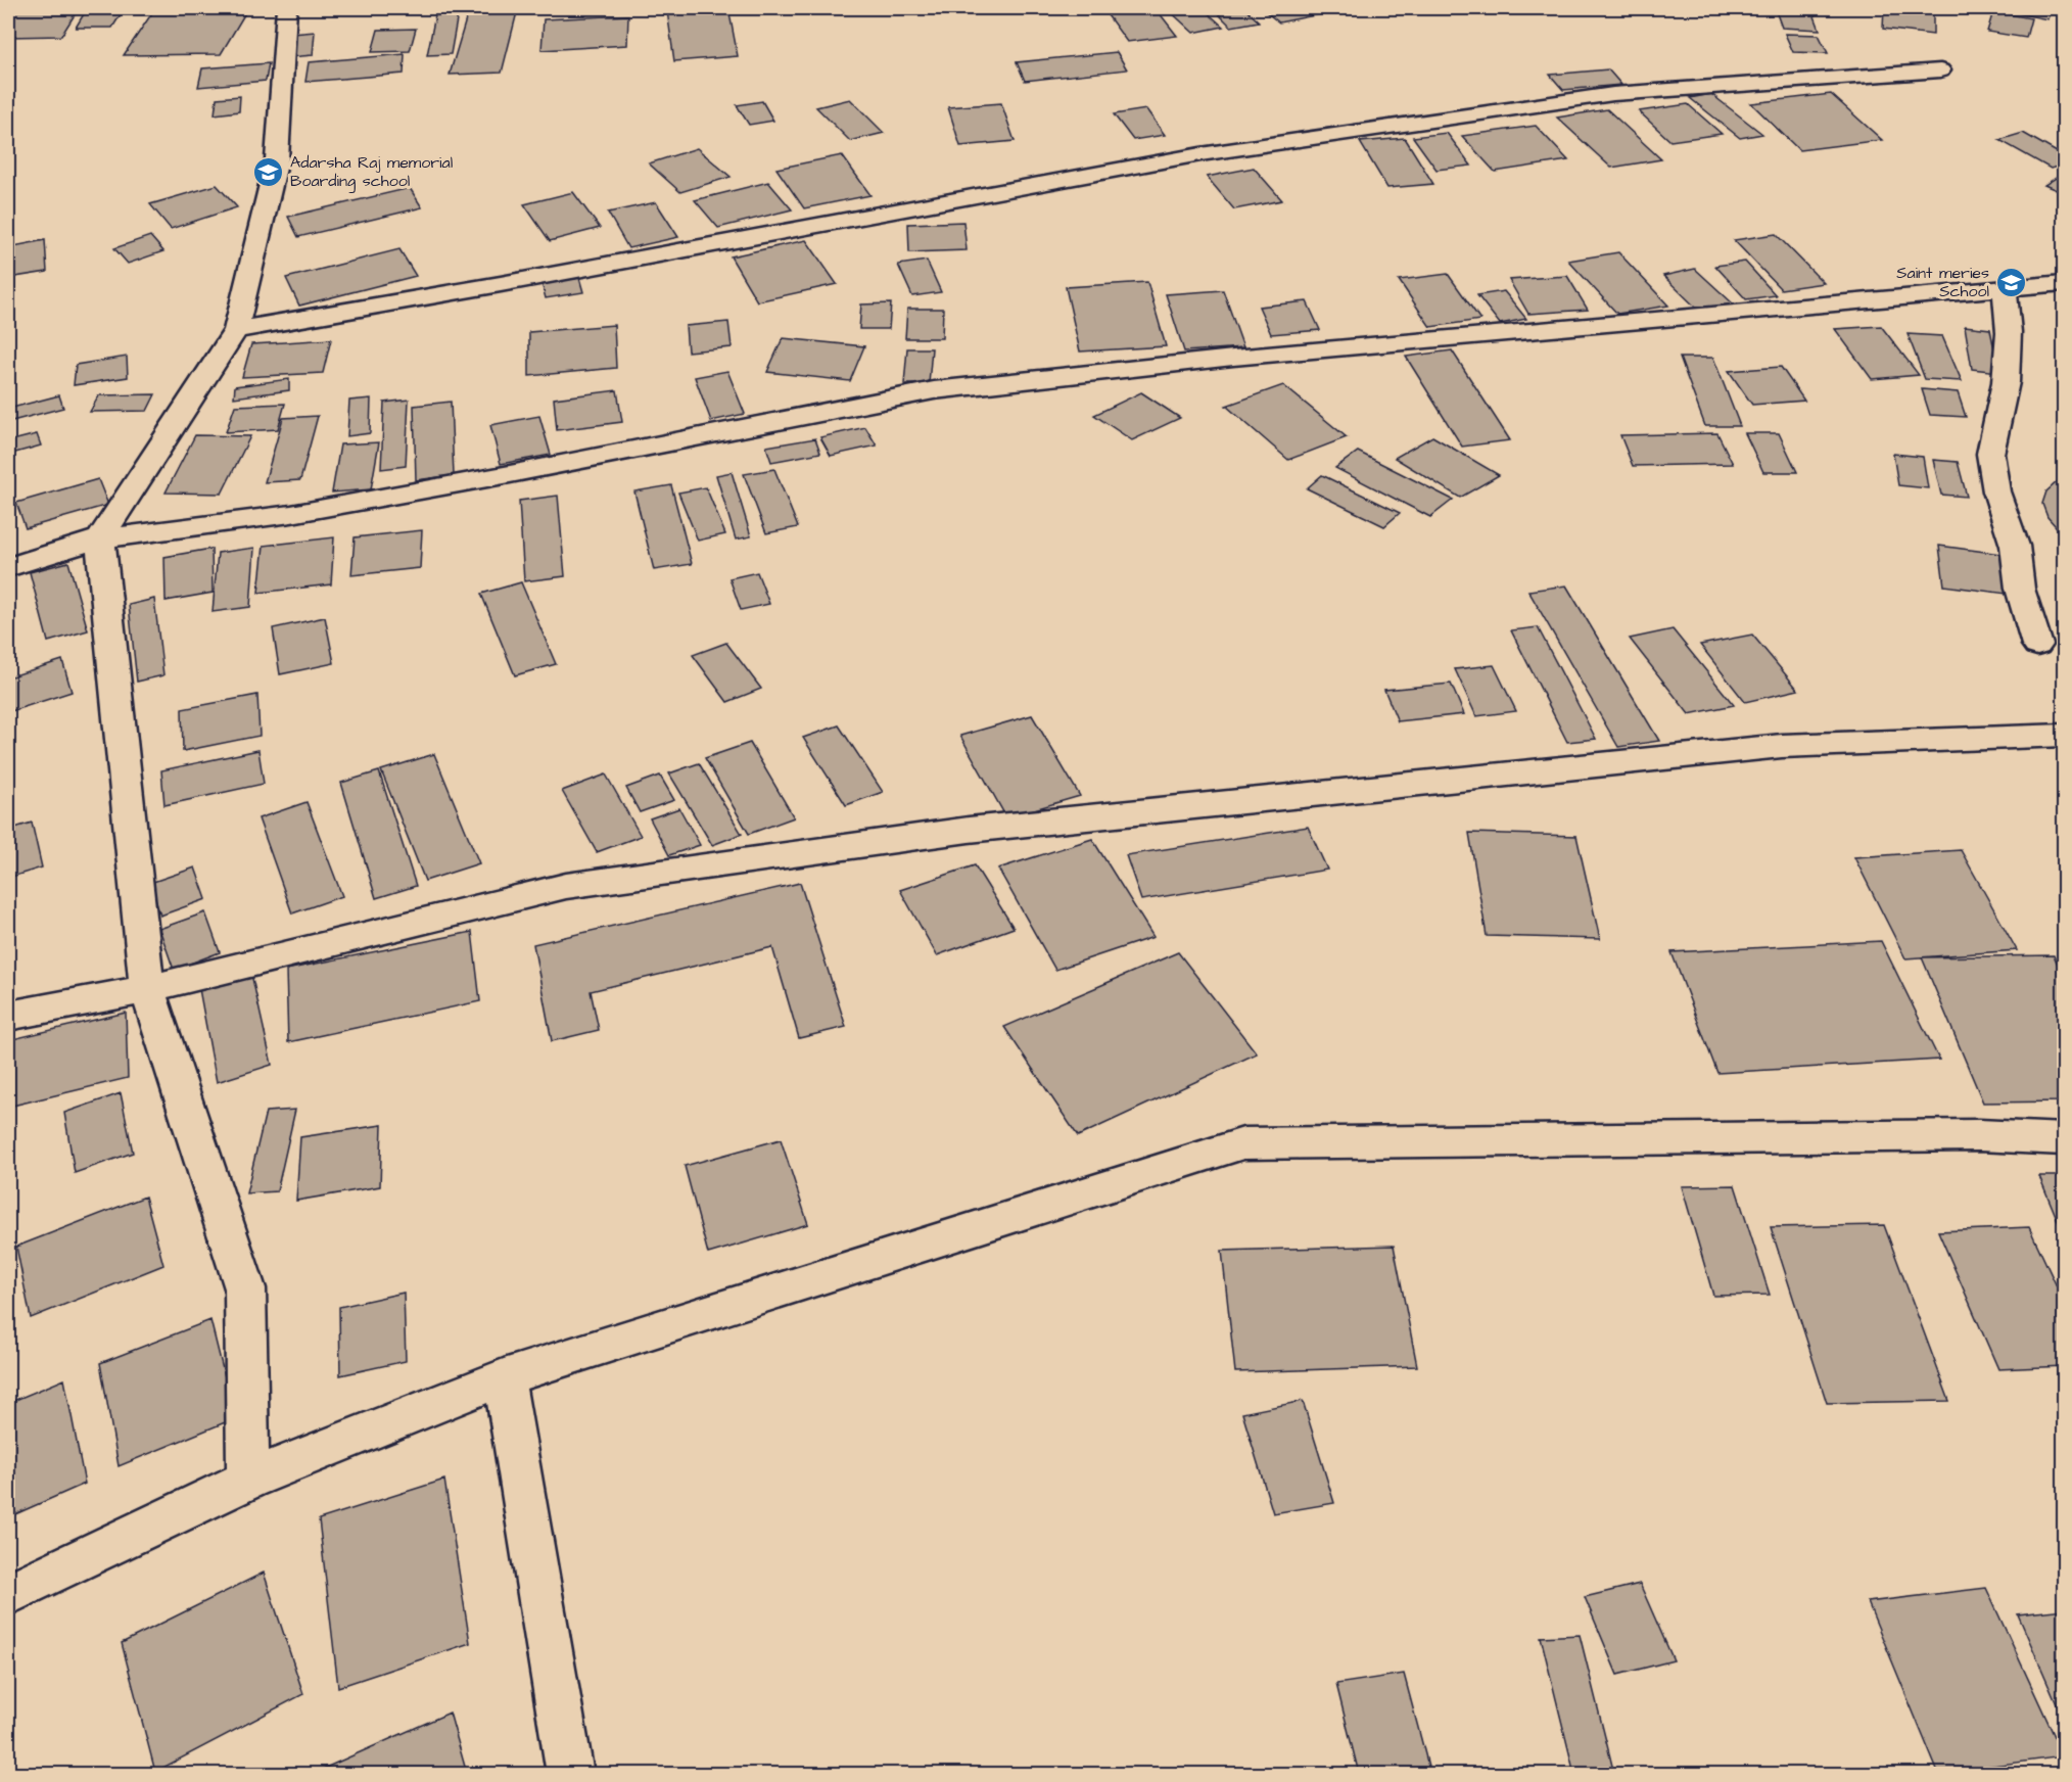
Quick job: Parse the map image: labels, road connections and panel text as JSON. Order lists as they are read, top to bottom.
{
  "places": {
    "school or university": ["Adarsha Raj memorial Boarding school", "Saint meries School"]
  }
}
